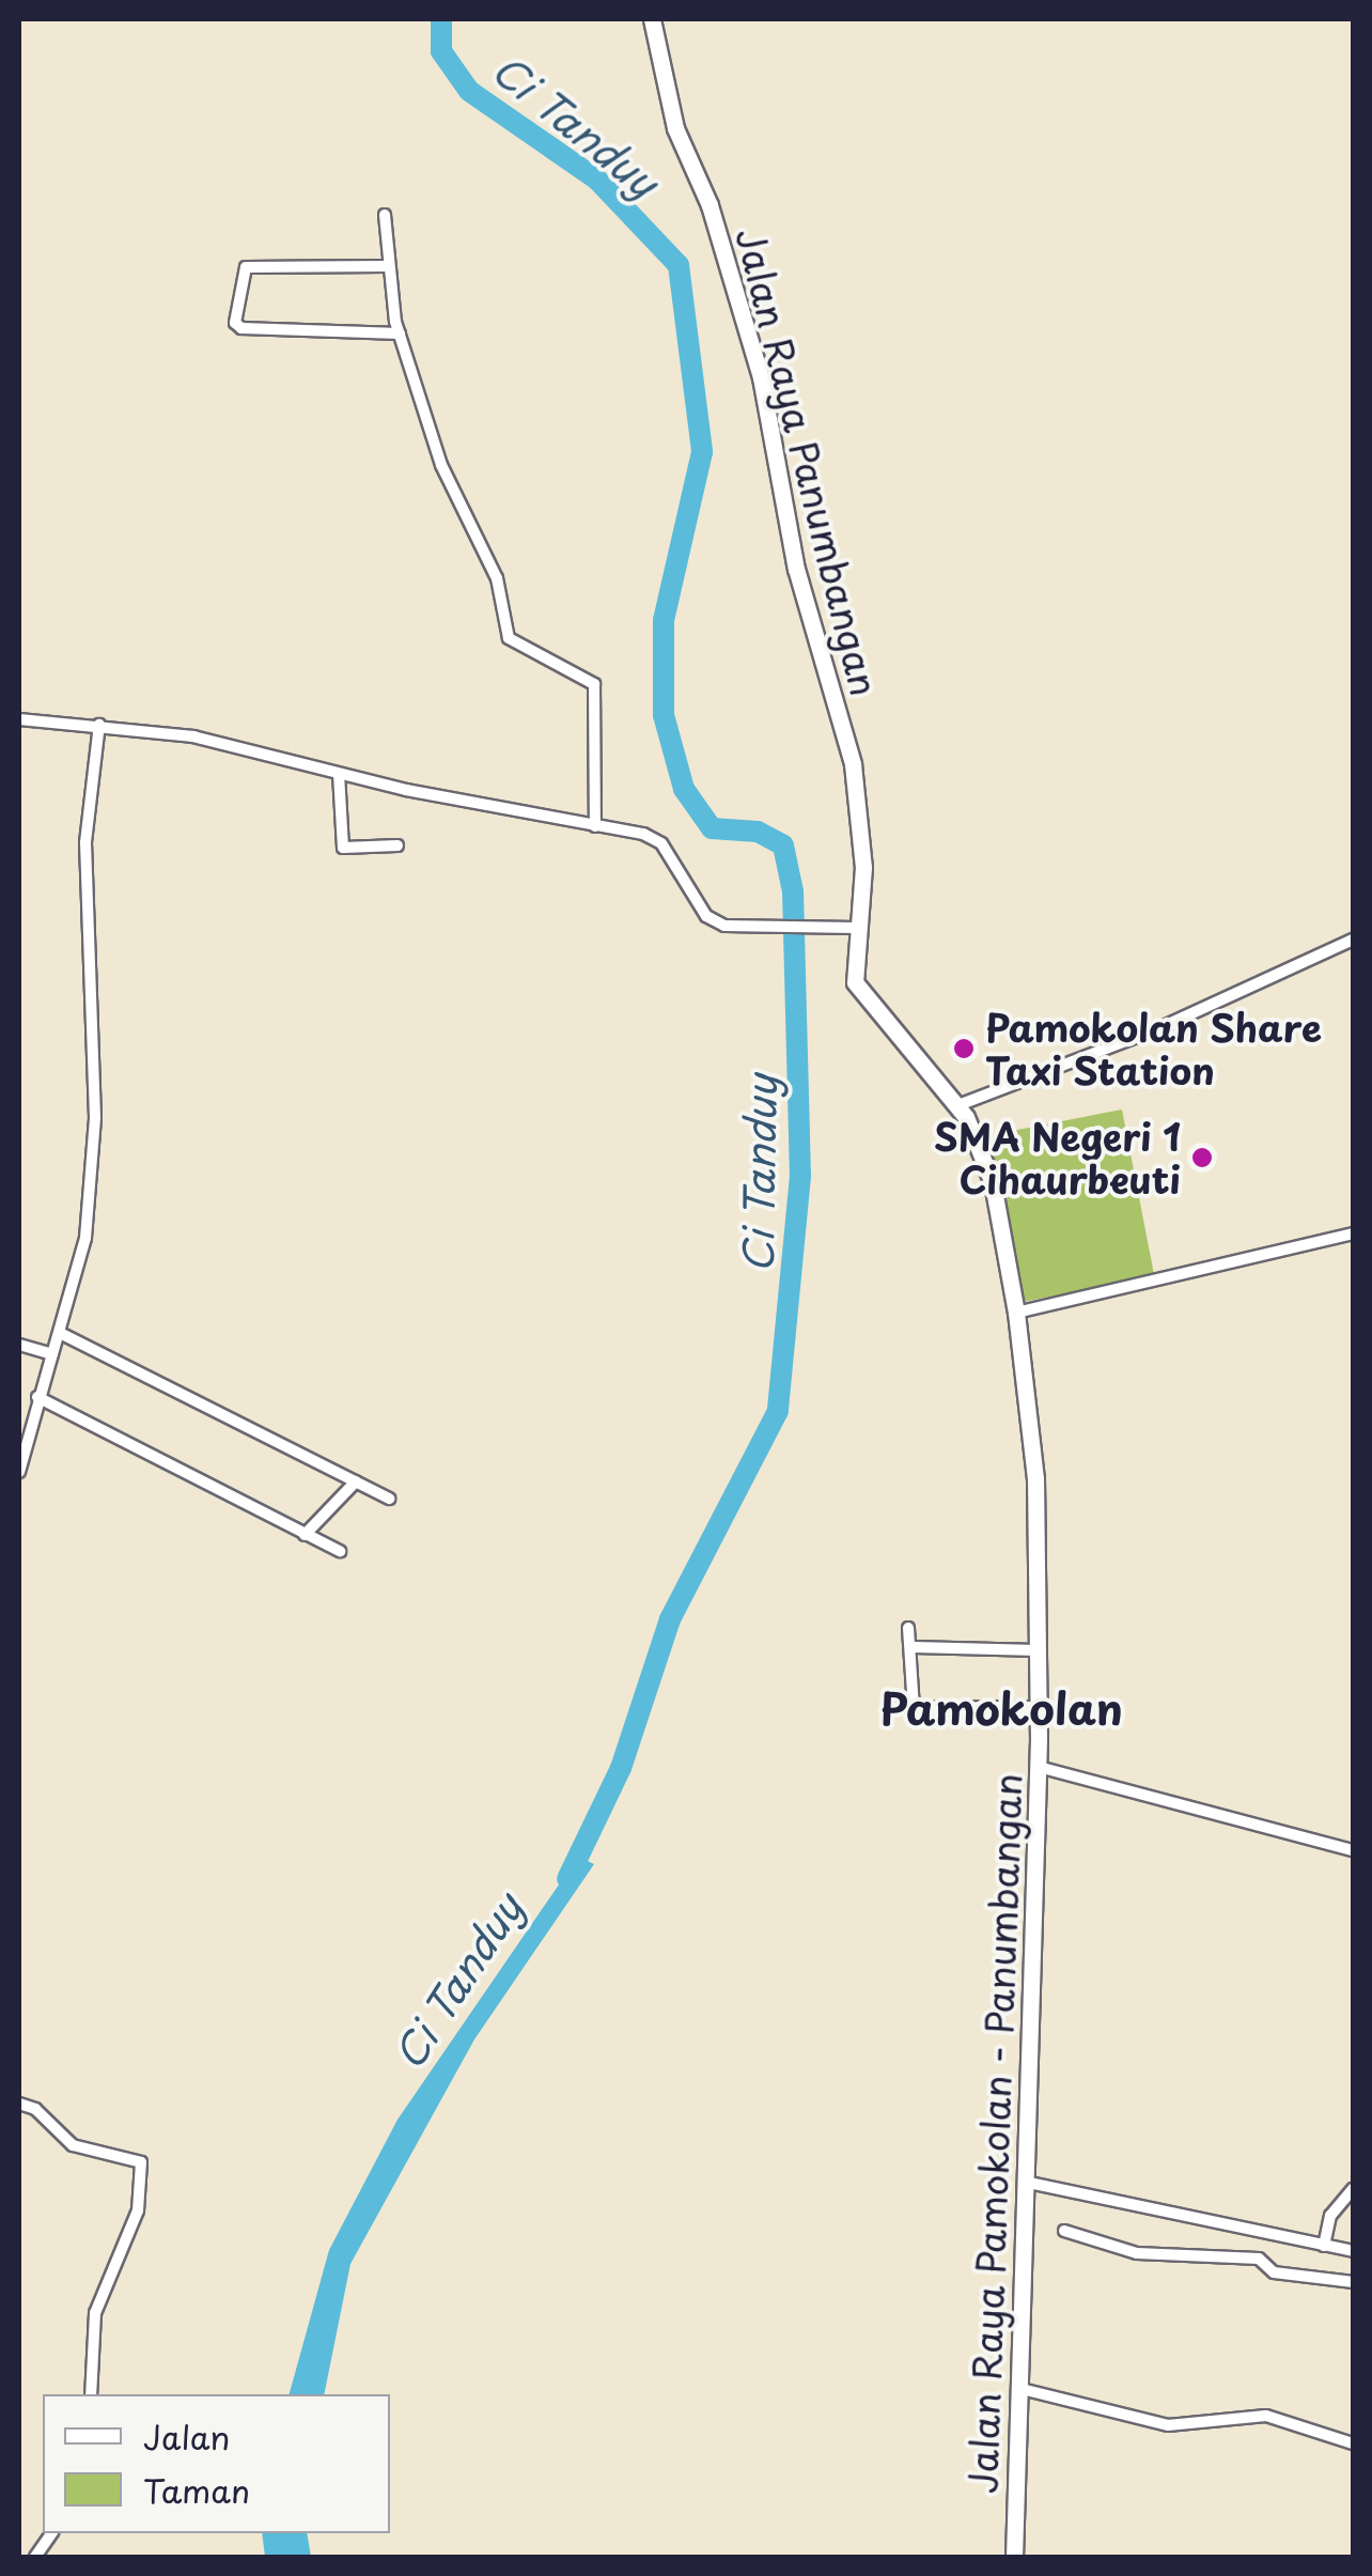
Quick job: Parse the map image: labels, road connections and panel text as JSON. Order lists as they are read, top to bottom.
{
  "streets": {
    "main road": ["Jalan Raya Panumbangan", "Jalan Raya Pamokolan - Panumbangan"]
  },
  "crossings": [
    ["Jalan Raya Panumbangan", "Jalan Raya Pamokolan - Panumbangan"]
  ],
  "districts": ["Pamokolan"],
  "water": ["Ci Tanduy"],
  "places": ["Pamokolan Share Taxi Station", "SMA Negeri 1 Cihaurbeuti"],
  "legend": ["Jalan", "Taman"]
}
